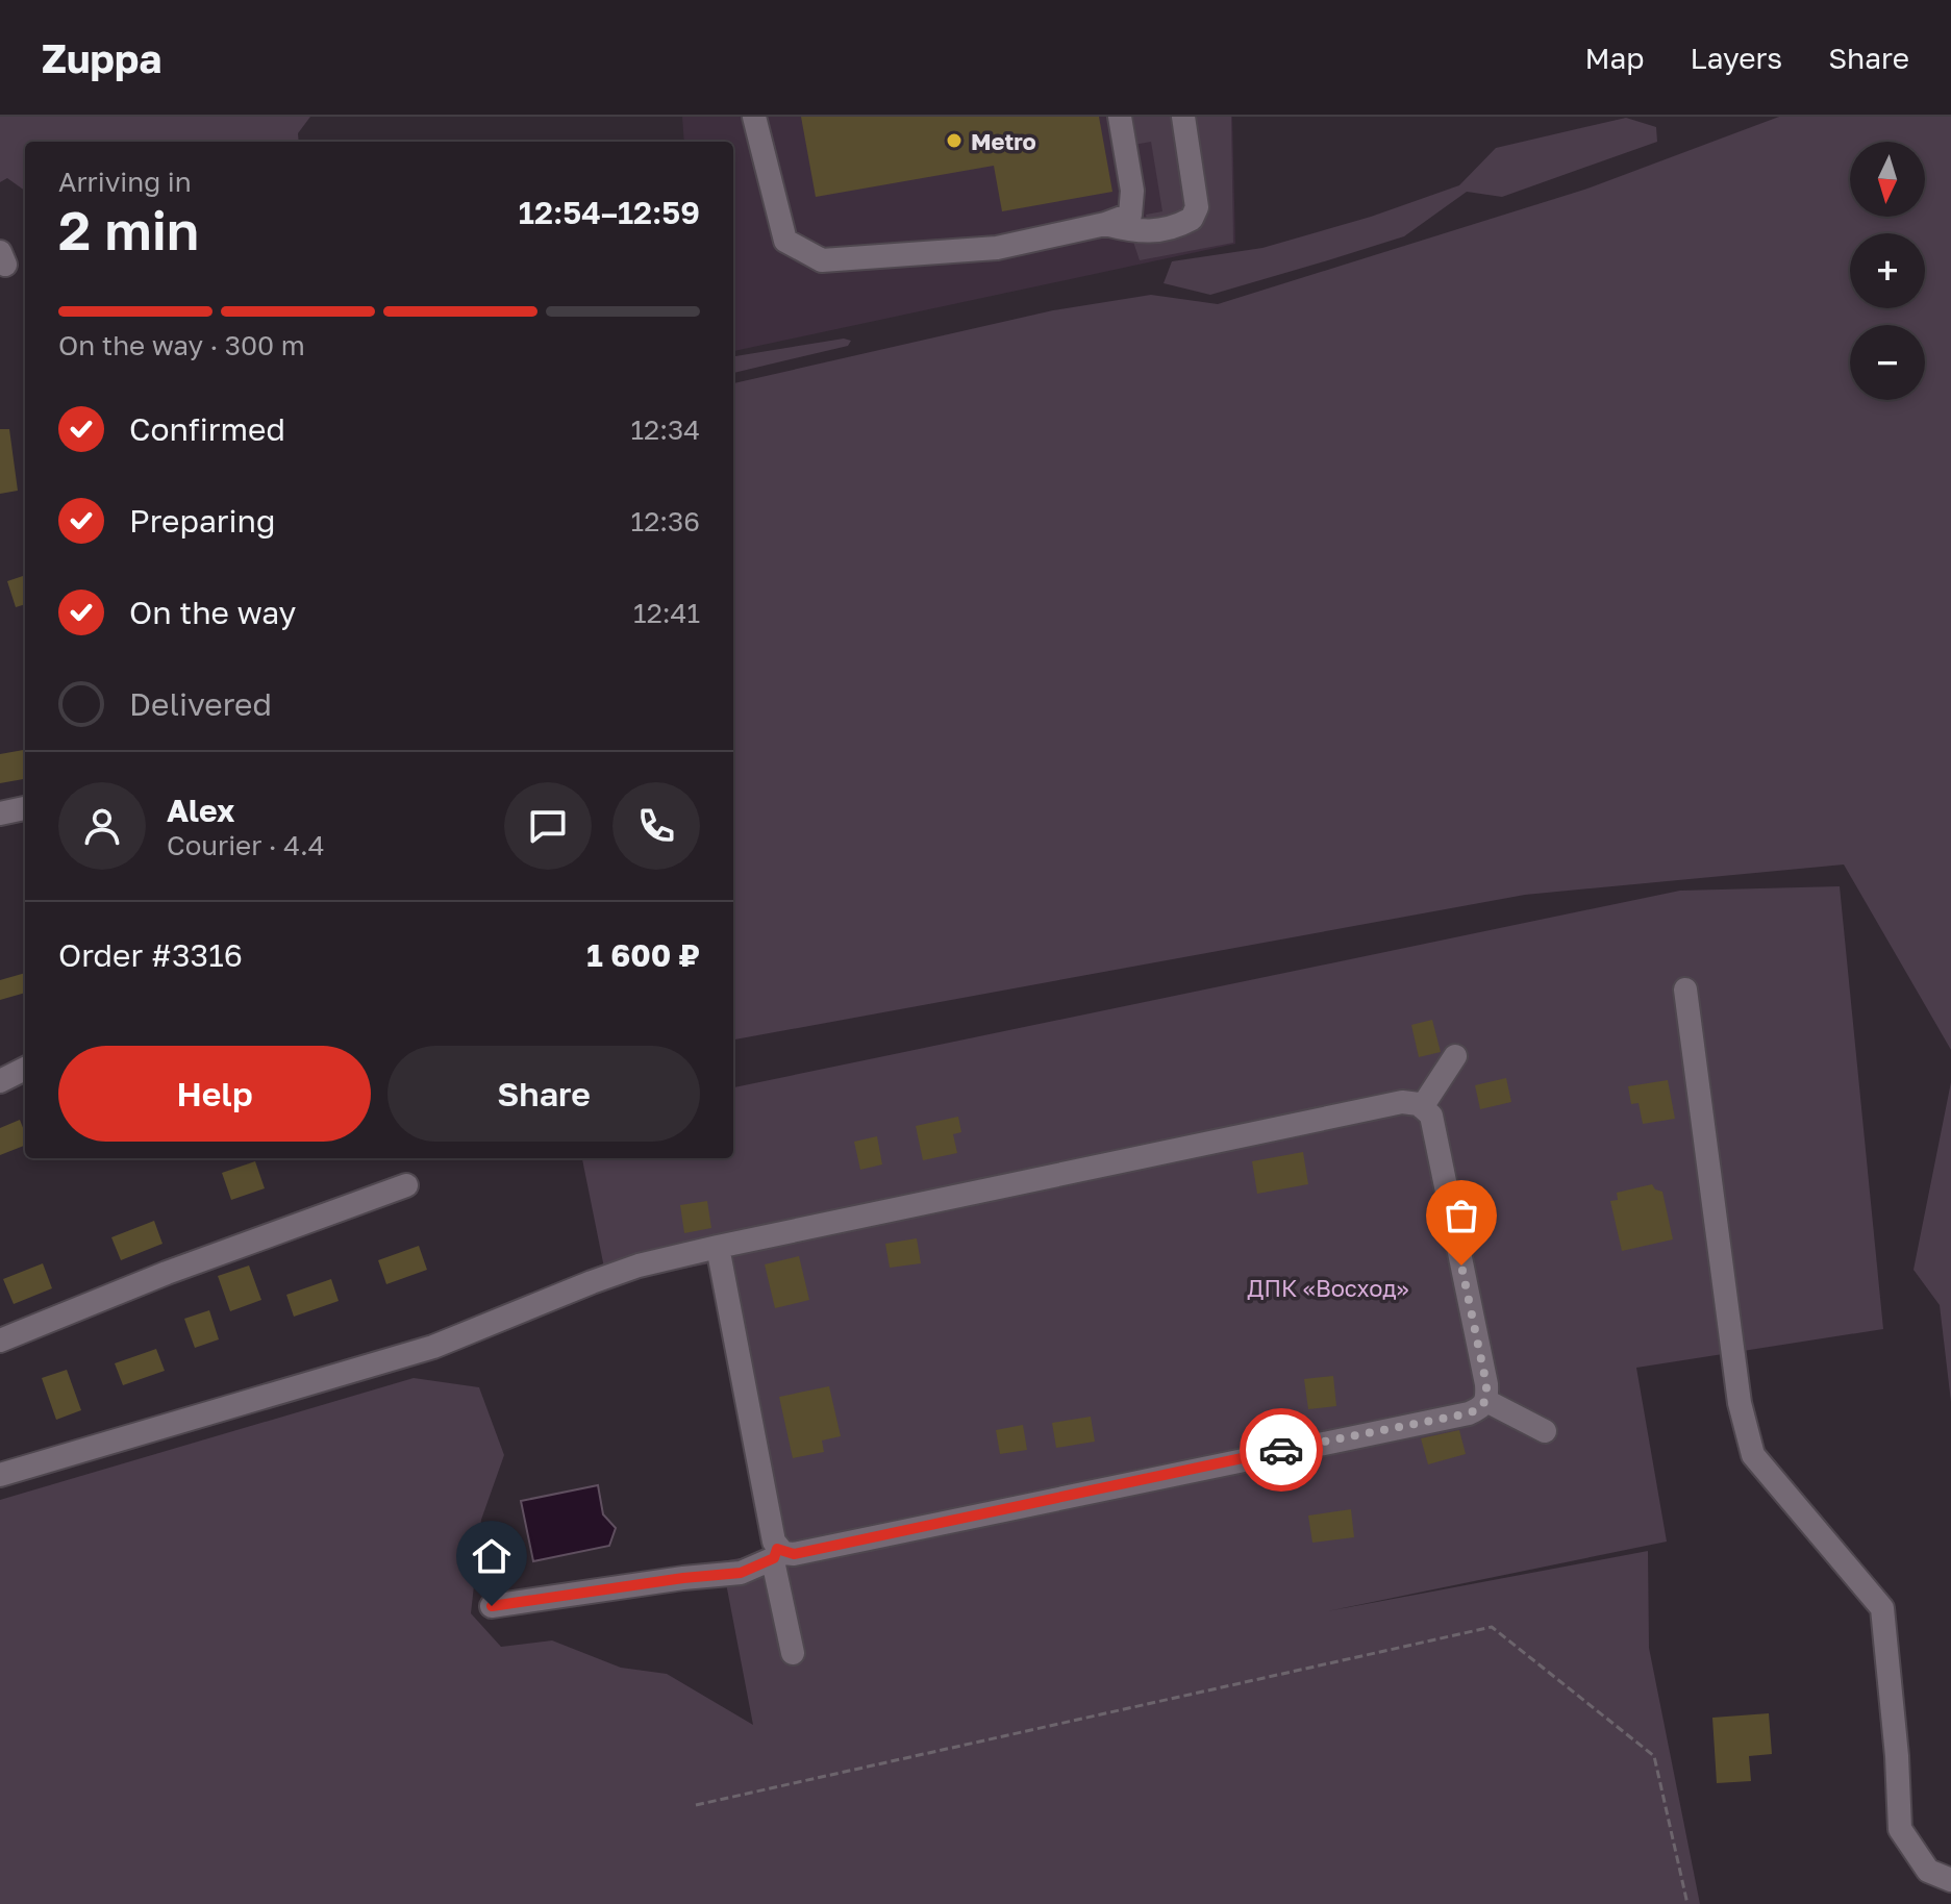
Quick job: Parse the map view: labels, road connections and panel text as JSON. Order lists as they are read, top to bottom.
{
  "parks": ["ДПК «Восход»"],
  "places": ["Metro"],
  "north": "bottom",
  "page": {
    "header": "Zuppa",
    "nav": ["Map", "Layers", "Share"],
    "map_buttons": ["+", "−"],
    "heading": ["2 min", "Arriving in", "12:54–12:59"],
    "panel": [
      "Alex",
      "Courier · 4.4",
      "Order #3316",
      "1 600 ₽"
    ],
    "bar": "On the way · 300 m",
    "list": [
      ["Confirmed", "12:34"],
      ["Preparing", "12:36"],
      ["On the way", "12:41"],
      "Delivered"
    ],
    "buttons": ["Help", "Share"]
  }
}
